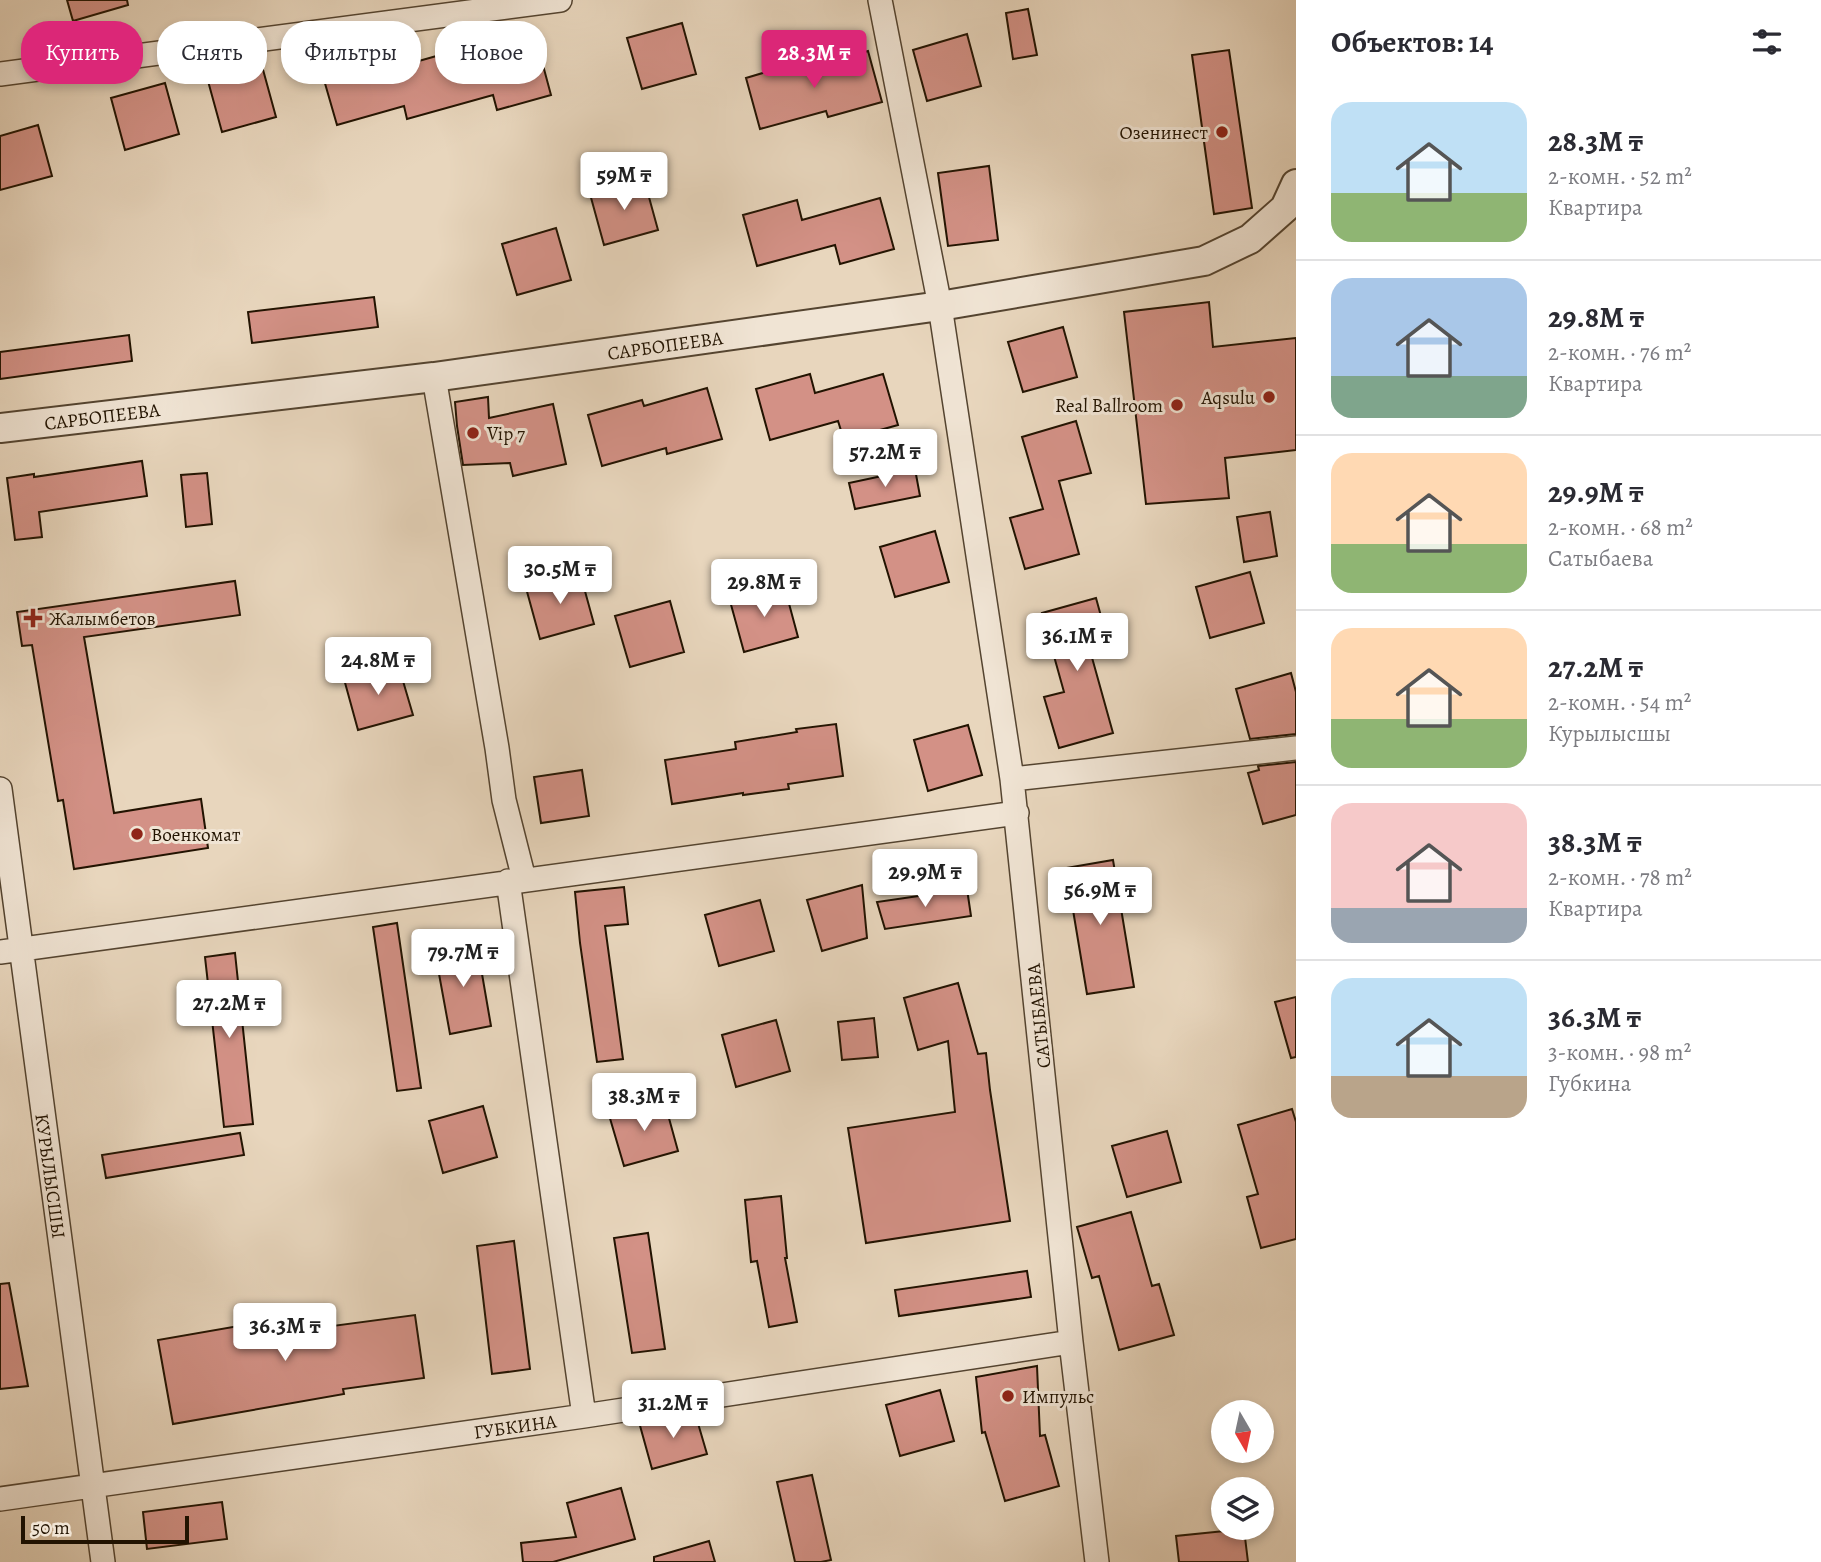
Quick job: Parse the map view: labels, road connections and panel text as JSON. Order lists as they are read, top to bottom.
{
  "streets": {
    "street": [
      "САРБОПЕЕВА",
      "САТЫБАЕВА",
      "КУРЫЛЫСШЫ",
      "ГУБКИНА"
    ]
  },
  "crossings": [
    ["САРБОПЕЕВА", "САТЫБАЕВА"],
    ["САТЫБАЕВА", "ГУБКИНА"],
    ["КУРЫЛЫСШЫ", "ГУБКИНА"]
  ],
  "places": {
    "other": [
      "Озенинест",
      "Aqsulu",
      "Real Ballroom",
      "Vip 7",
      "Военкомат",
      "Импульс"
    ],
    "health": ["Жалымбетов"]
  },
  "scale_bar": "50 m",
  "north": "bottom",
  "page": {
    "heading": "Объектов: 14",
    "chip": [
      "Купить",
      "Снять",
      "Фильтры",
      "Новое"
    ],
    "price": [
      "28.3M ₸",
      "59M ₸",
      "57.2M ₸",
      "30.5M ₸",
      "29.8M ₸",
      "36.1M ₸",
      "24.8M ₸",
      "29.9M ₸",
      "56.9M ₸",
      "79.7M ₸",
      "27.2M ₸",
      "38.3M ₸",
      "36.3M ₸",
      "31.2M ₸"
    ],
    "list": [
      {
        "name": "28.3M ₸",
        "note": "2-комн. · 52 m² · Квартира"
      },
      {
        "name": "29.8M ₸",
        "note": "2-комн. · 76 m² · Квартира"
      },
      {
        "name": "29.9M ₸",
        "note": "2-комн. · 68 m² · Сатыбаева"
      },
      {
        "name": "27.2M ₸",
        "note": "2-комн. · 54 m² · Курылысшы"
      },
      {
        "name": "38.3M ₸",
        "note": "2-комн. · 78 m² · Квартира"
      },
      {
        "name": "36.3M ₸",
        "note": "3-комн. · 98 m² · Губкина"
      }
    ],
    "scale": "50 m"
  }
}
